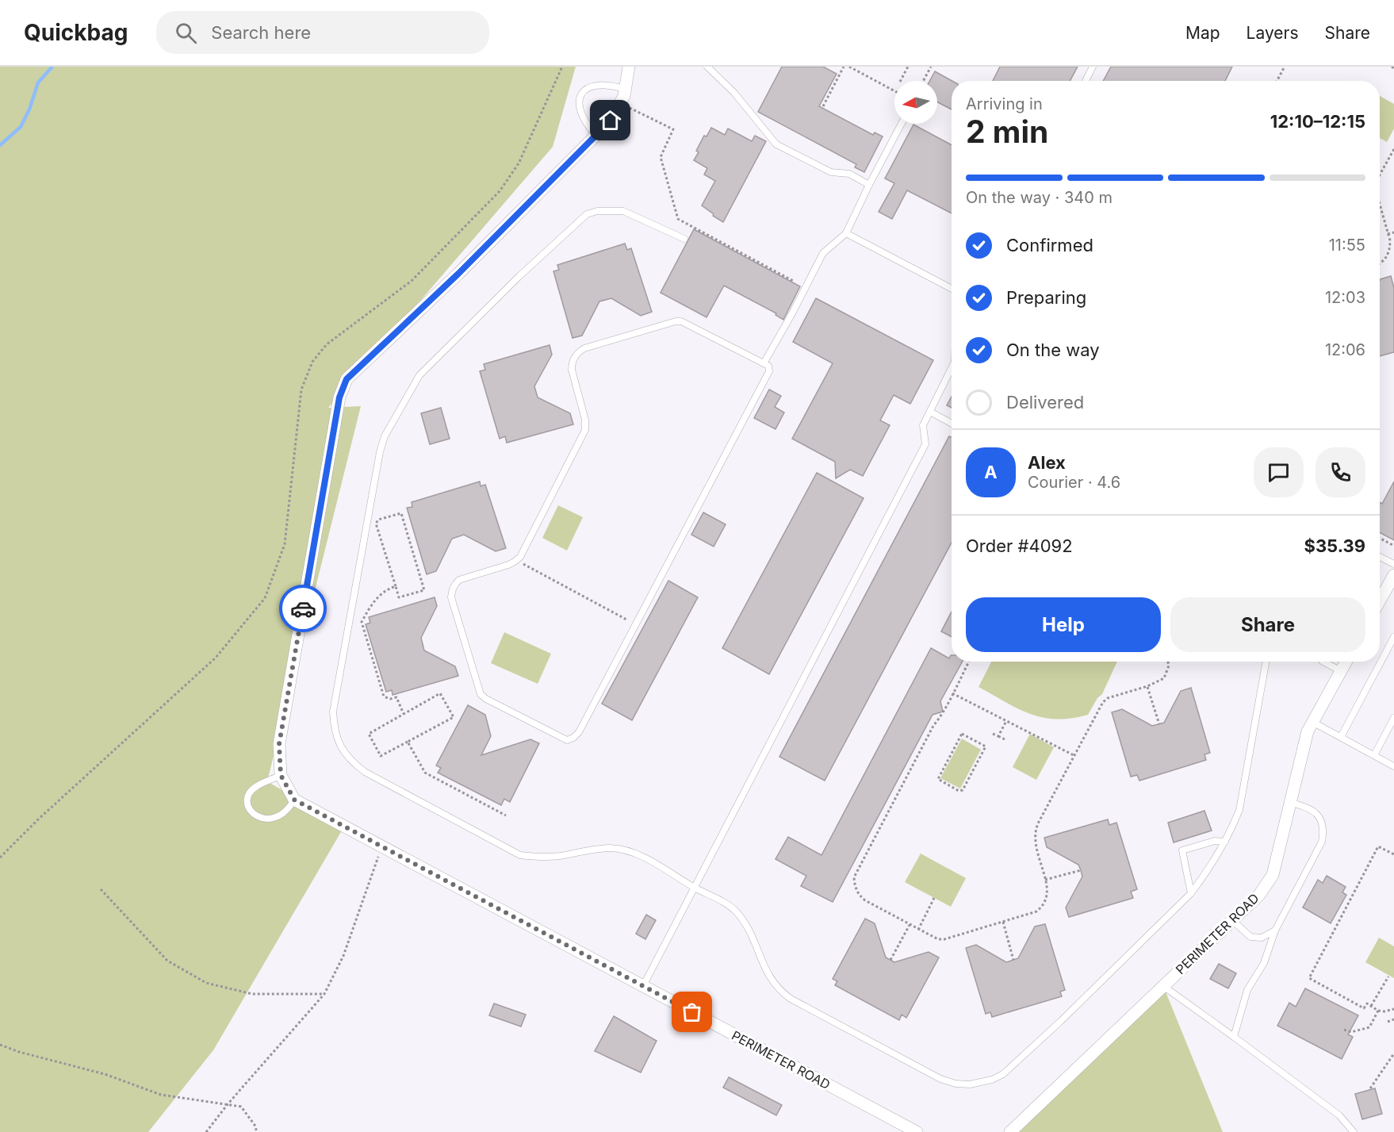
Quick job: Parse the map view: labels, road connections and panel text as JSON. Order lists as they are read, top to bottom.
{
  "streets": {
    "street": ["PERIMETER ROAD"]
  },
  "north": "left",
  "page": {
    "header": "Quickbag",
    "search": "Search here",
    "nav": ["Map", "Layers", "Share"],
    "heading": ["2 min", "Arriving in", "12:10–12:15"],
    "panel": [
      "Alex",
      "Courier · 4.6",
      "Order #4092",
      "$35.39"
    ],
    "bar": "On the way · 340 m",
    "list": [
      ["Confirmed", "11:55"],
      ["Preparing", "12:03"],
      ["On the way", "12:06"],
      "Delivered"
    ],
    "round": "A",
    "buttons": ["Help", "Share"]
  }
}
